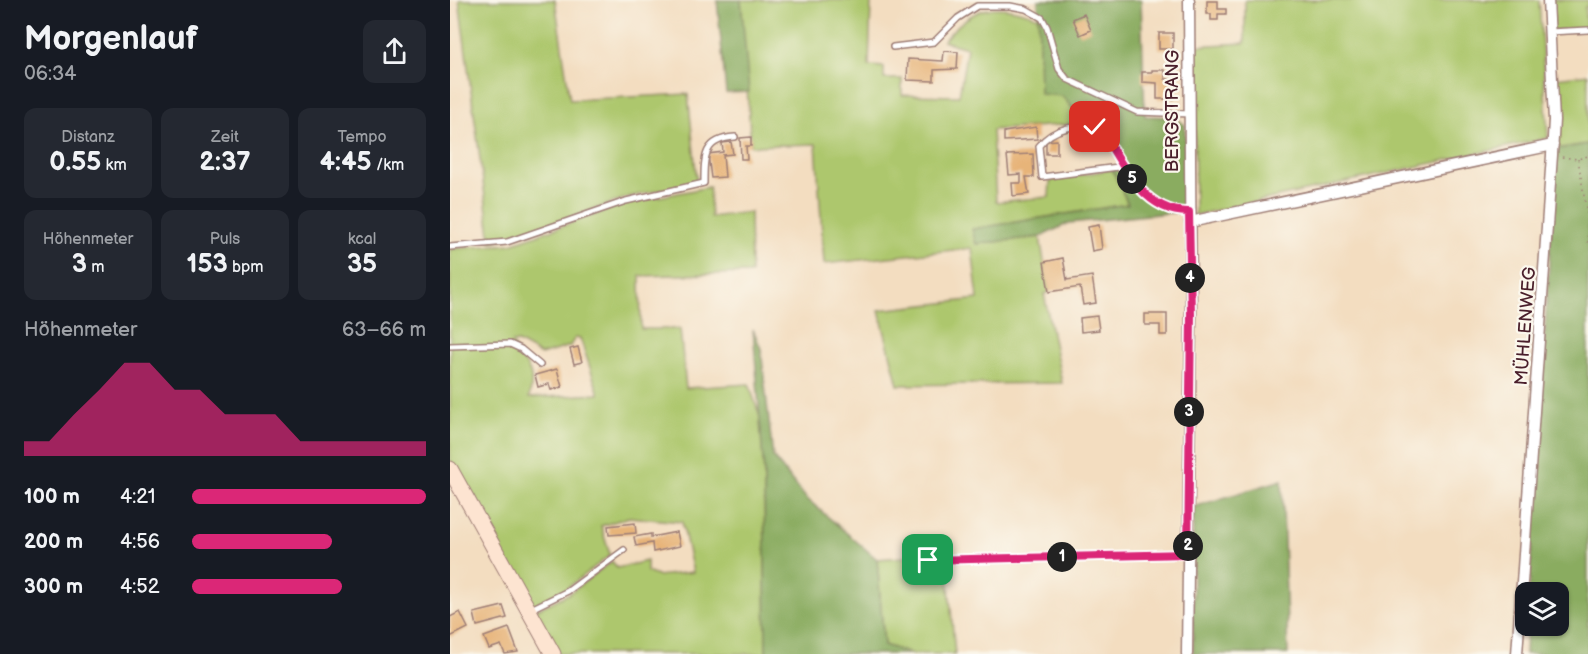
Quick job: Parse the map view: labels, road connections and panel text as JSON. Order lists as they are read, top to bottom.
{
  "streets": {
    "street": ["BERGSTRANG", "MÜHLENWEG"]
  },
  "page": {
    "heading": ["Morgenlauf", "06:34"],
    "stats": [
      ["Distanz", "0.55 km"],
      ["Zeit", "2:37"],
      ["Tempo", "4:45 /km"],
      ["Höhenmeter", "3 m"],
      ["Puls", "153 bpm"],
      ["kcal", "35"]
    ],
    "pins": [
      "5",
      "4",
      "3",
      "2",
      "1"
    ],
    "chart": ["Höhenmeter", "63–66 m"],
    "list": [
      {
        "name": "100 m",
        "note": "4:21"
      },
      {
        "name": "200 m",
        "note": "4:56"
      },
      {
        "name": "300 m",
        "note": "4:52"
      }
    ]
  }
}
